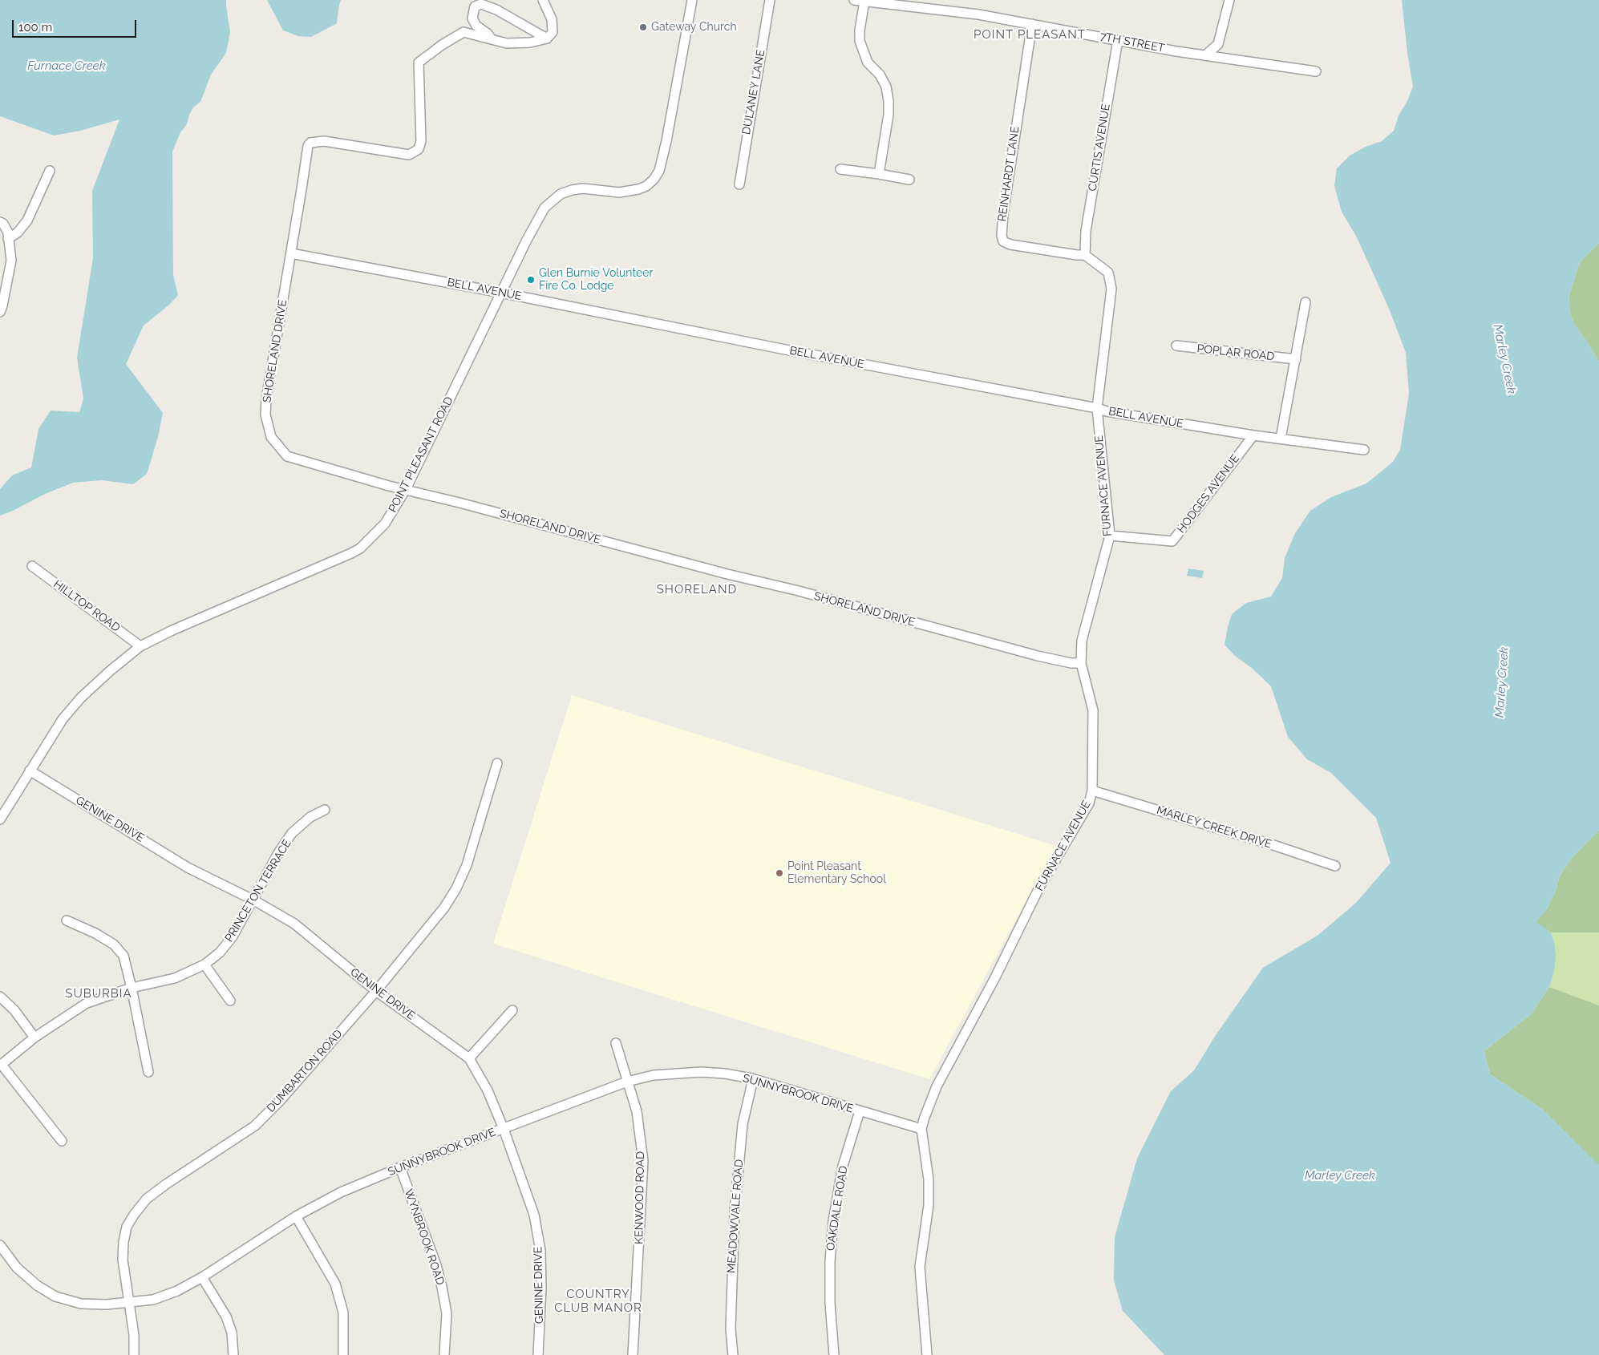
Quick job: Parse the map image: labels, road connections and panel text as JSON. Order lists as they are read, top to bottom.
{
  "streets": {
    "street": [
      "7TH STREET",
      "DULANEY LANE",
      "CURTIS AVENUE",
      "REINHARDT LANE",
      "BELL AVENUE",
      "SHORELAND DRIVE",
      "POPLAR ROAD",
      "POINT PLEASANT ROAD",
      "FURNACE AVENUE",
      "HODGES AVENUE",
      "HILLTOP ROAD",
      "GENINE DRIVE",
      "MARLEY CREEK DRIVE",
      "PRINCETON TERRACE",
      "DUMBARTON ROAD",
      "SUNNYBROOK DRIVE",
      "KENWOOD ROAD",
      "OAKDALE ROAD",
      "MEADOWVALE ROAD",
      "WYNBROOK ROAD"
    ]
  },
  "crossings": [
    ["7TH STREET", "CURTIS AVENUE"],
    ["7TH STREET", "REINHARDT LANE"],
    ["CURTIS AVENUE", "REINHARDT LANE"],
    ["CURTIS AVENUE", "FURNACE AVENUE"],
    ["REINHARDT LANE", "FURNACE AVENUE"],
    ["BELL AVENUE", "SHORELAND DRIVE"],
    ["BELL AVENUE", "POINT PLEASANT ROAD"],
    ["BELL AVENUE", "FURNACE AVENUE"],
    ["BELL AVENUE", "HODGES AVENUE"],
    ["SHORELAND DRIVE", "POINT PLEASANT ROAD"],
    ["SHORELAND DRIVE", "FURNACE AVENUE"],
    ["POINT PLEASANT ROAD", "HILLTOP ROAD"],
    ["POINT PLEASANT ROAD", "GENINE DRIVE"],
    ["FURNACE AVENUE", "HODGES AVENUE"],
    ["FURNACE AVENUE", "MARLEY CREEK DRIVE"],
    ["FURNACE AVENUE", "SUNNYBROOK DRIVE"],
    ["GENINE DRIVE", "PRINCETON TERRACE"],
    ["GENINE DRIVE", "DUMBARTON ROAD"],
    ["GENINE DRIVE", "SUNNYBROOK DRIVE"],
    ["DUMBARTON ROAD", "SUNNYBROOK DRIVE"],
    ["SUNNYBROOK DRIVE", "KENWOOD ROAD"],
    ["SUNNYBROOK DRIVE", "OAKDALE ROAD"],
    ["SUNNYBROOK DRIVE", "MEADOWVALE ROAD"],
    ["SUNNYBROOK DRIVE", "WYNBROOK ROAD"]
  ],
  "districts": [
    "POINT PLEASANT",
    "SHORELAND",
    "SUBURBIA",
    "COUNTRY CLUB MANOR"
  ],
  "water": ["Furnace Creek", "Marley Creek"],
  "places": ["Gateway Church", "Glen Burnie Volunteer Fire Co. Lodge", "Point Pleasant Elementary School"],
  "scale_bar": "100 m"
}
